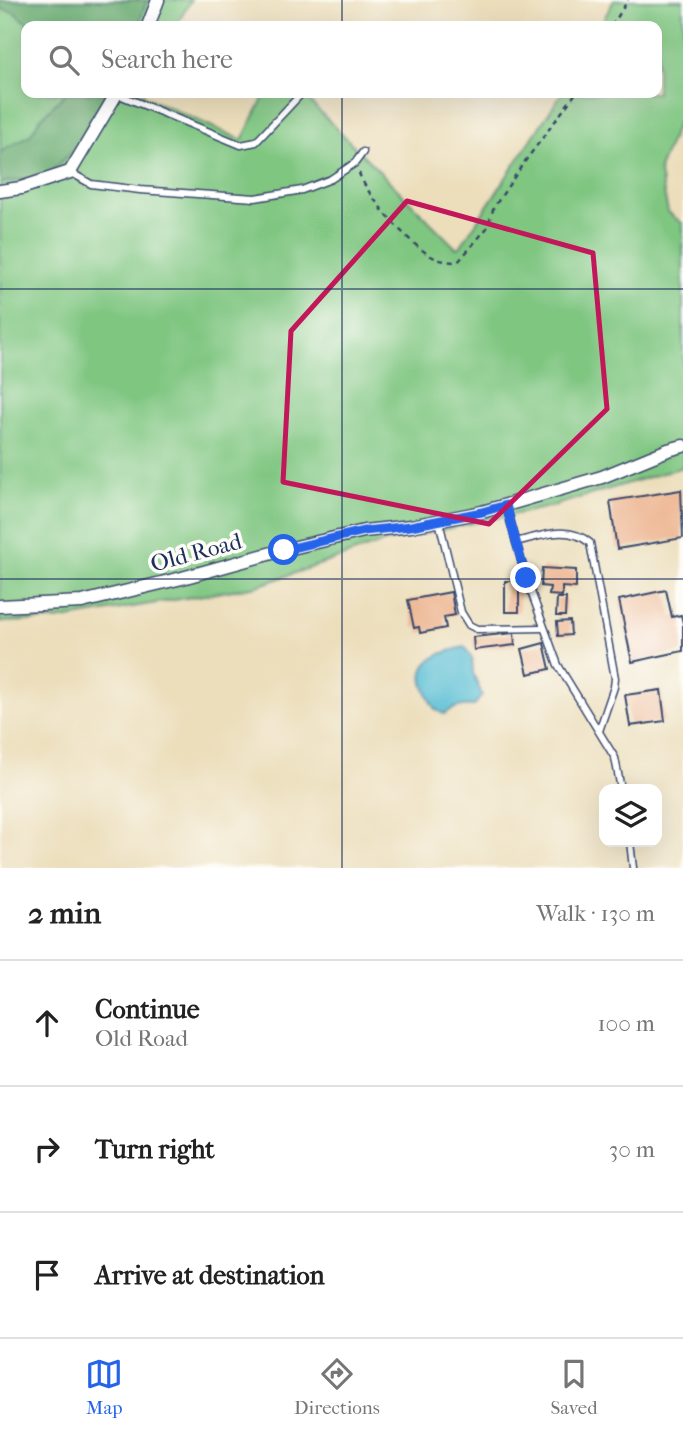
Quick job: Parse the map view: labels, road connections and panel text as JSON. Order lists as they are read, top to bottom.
{
  "streets": {
    "street": ["Old Road"]
  },
  "page": {
    "search": "Search here",
    "heading": ["2 min", "Walk · 130 m"],
    "list": [
      ["Continue", "Old Road", "100 m"],
      ["Turn right", "30 m"],
      "Arrive at destination"
    ],
    "nav": ["Map", "Directions", "Saved"]
  }
}
